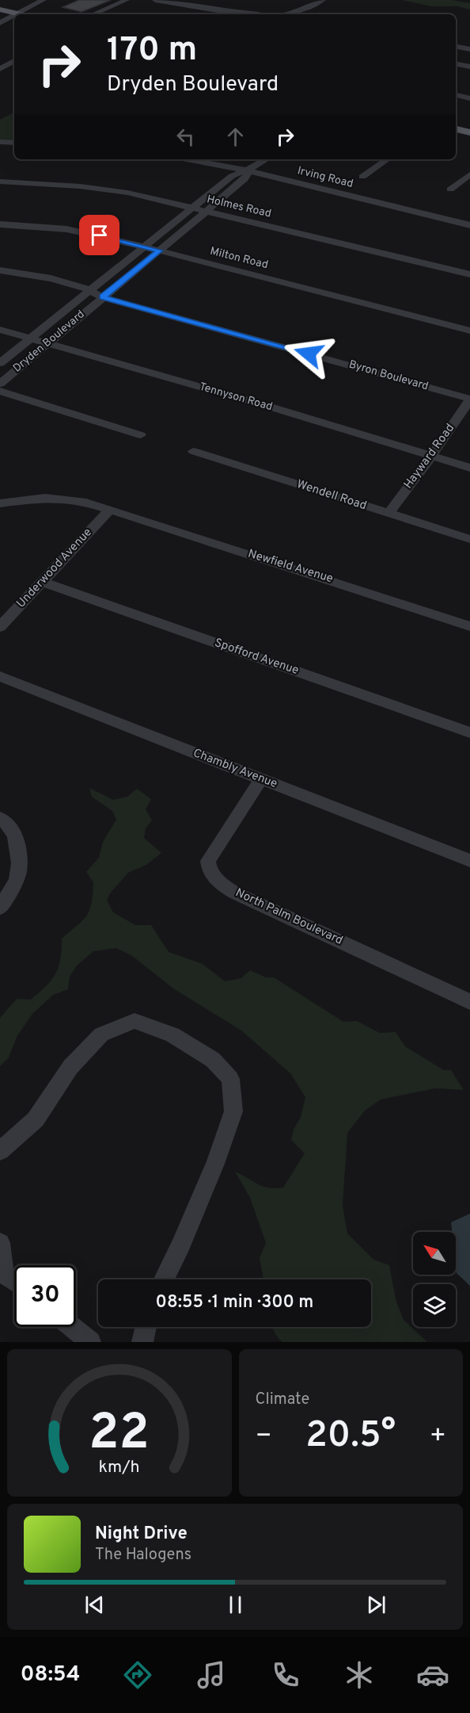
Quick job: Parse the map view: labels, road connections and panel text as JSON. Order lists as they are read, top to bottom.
{
  "streets": {
    "street": [
      "Irving Road",
      "Holmes Road",
      "Milton Road",
      "Dryden Boulevard",
      "Byron Boulevard",
      "Tennyson Road",
      "Hayward Road",
      "Wendell Road",
      "Newfield Avenue",
      "Underwood Avenue",
      "Spofford Avenue",
      "Chambly Avenue",
      "North Palm Boulevard"
    ]
  },
  "crossings": [
    ["Irving Road", "Dryden Boulevard"],
    ["Holmes Road", "Dryden Boulevard"],
    ["Milton Road", "Dryden Boulevard"],
    ["Dryden Boulevard", "Byron Boulevard"],
    ["Dryden Boulevard", "Tennyson Road"],
    ["Byron Boulevard", "Hayward Road"],
    ["Tennyson Road", "Hayward Road"],
    ["Hayward Road", "Wendell Road"],
    ["Newfield Avenue", "Underwood Avenue"],
    ["Underwood Avenue", "Spofford Avenue"],
    ["Chambly Avenue", "North Palm Boulevard"]
  ],
  "north": "top left",
  "page": {
    "turn": ["170 m", "Dryden Boulevard"],
    "limit": "30",
    "trip": "08:55 · 1 min · 300 m",
    "tile": "Climate",
    "heat": ["−", "20.5°", "+"],
    "song": ["Night Drive", "The Halogens"],
    "tabs": "08:54",
    "gauge": ["22", "km/h"]
  }
}
